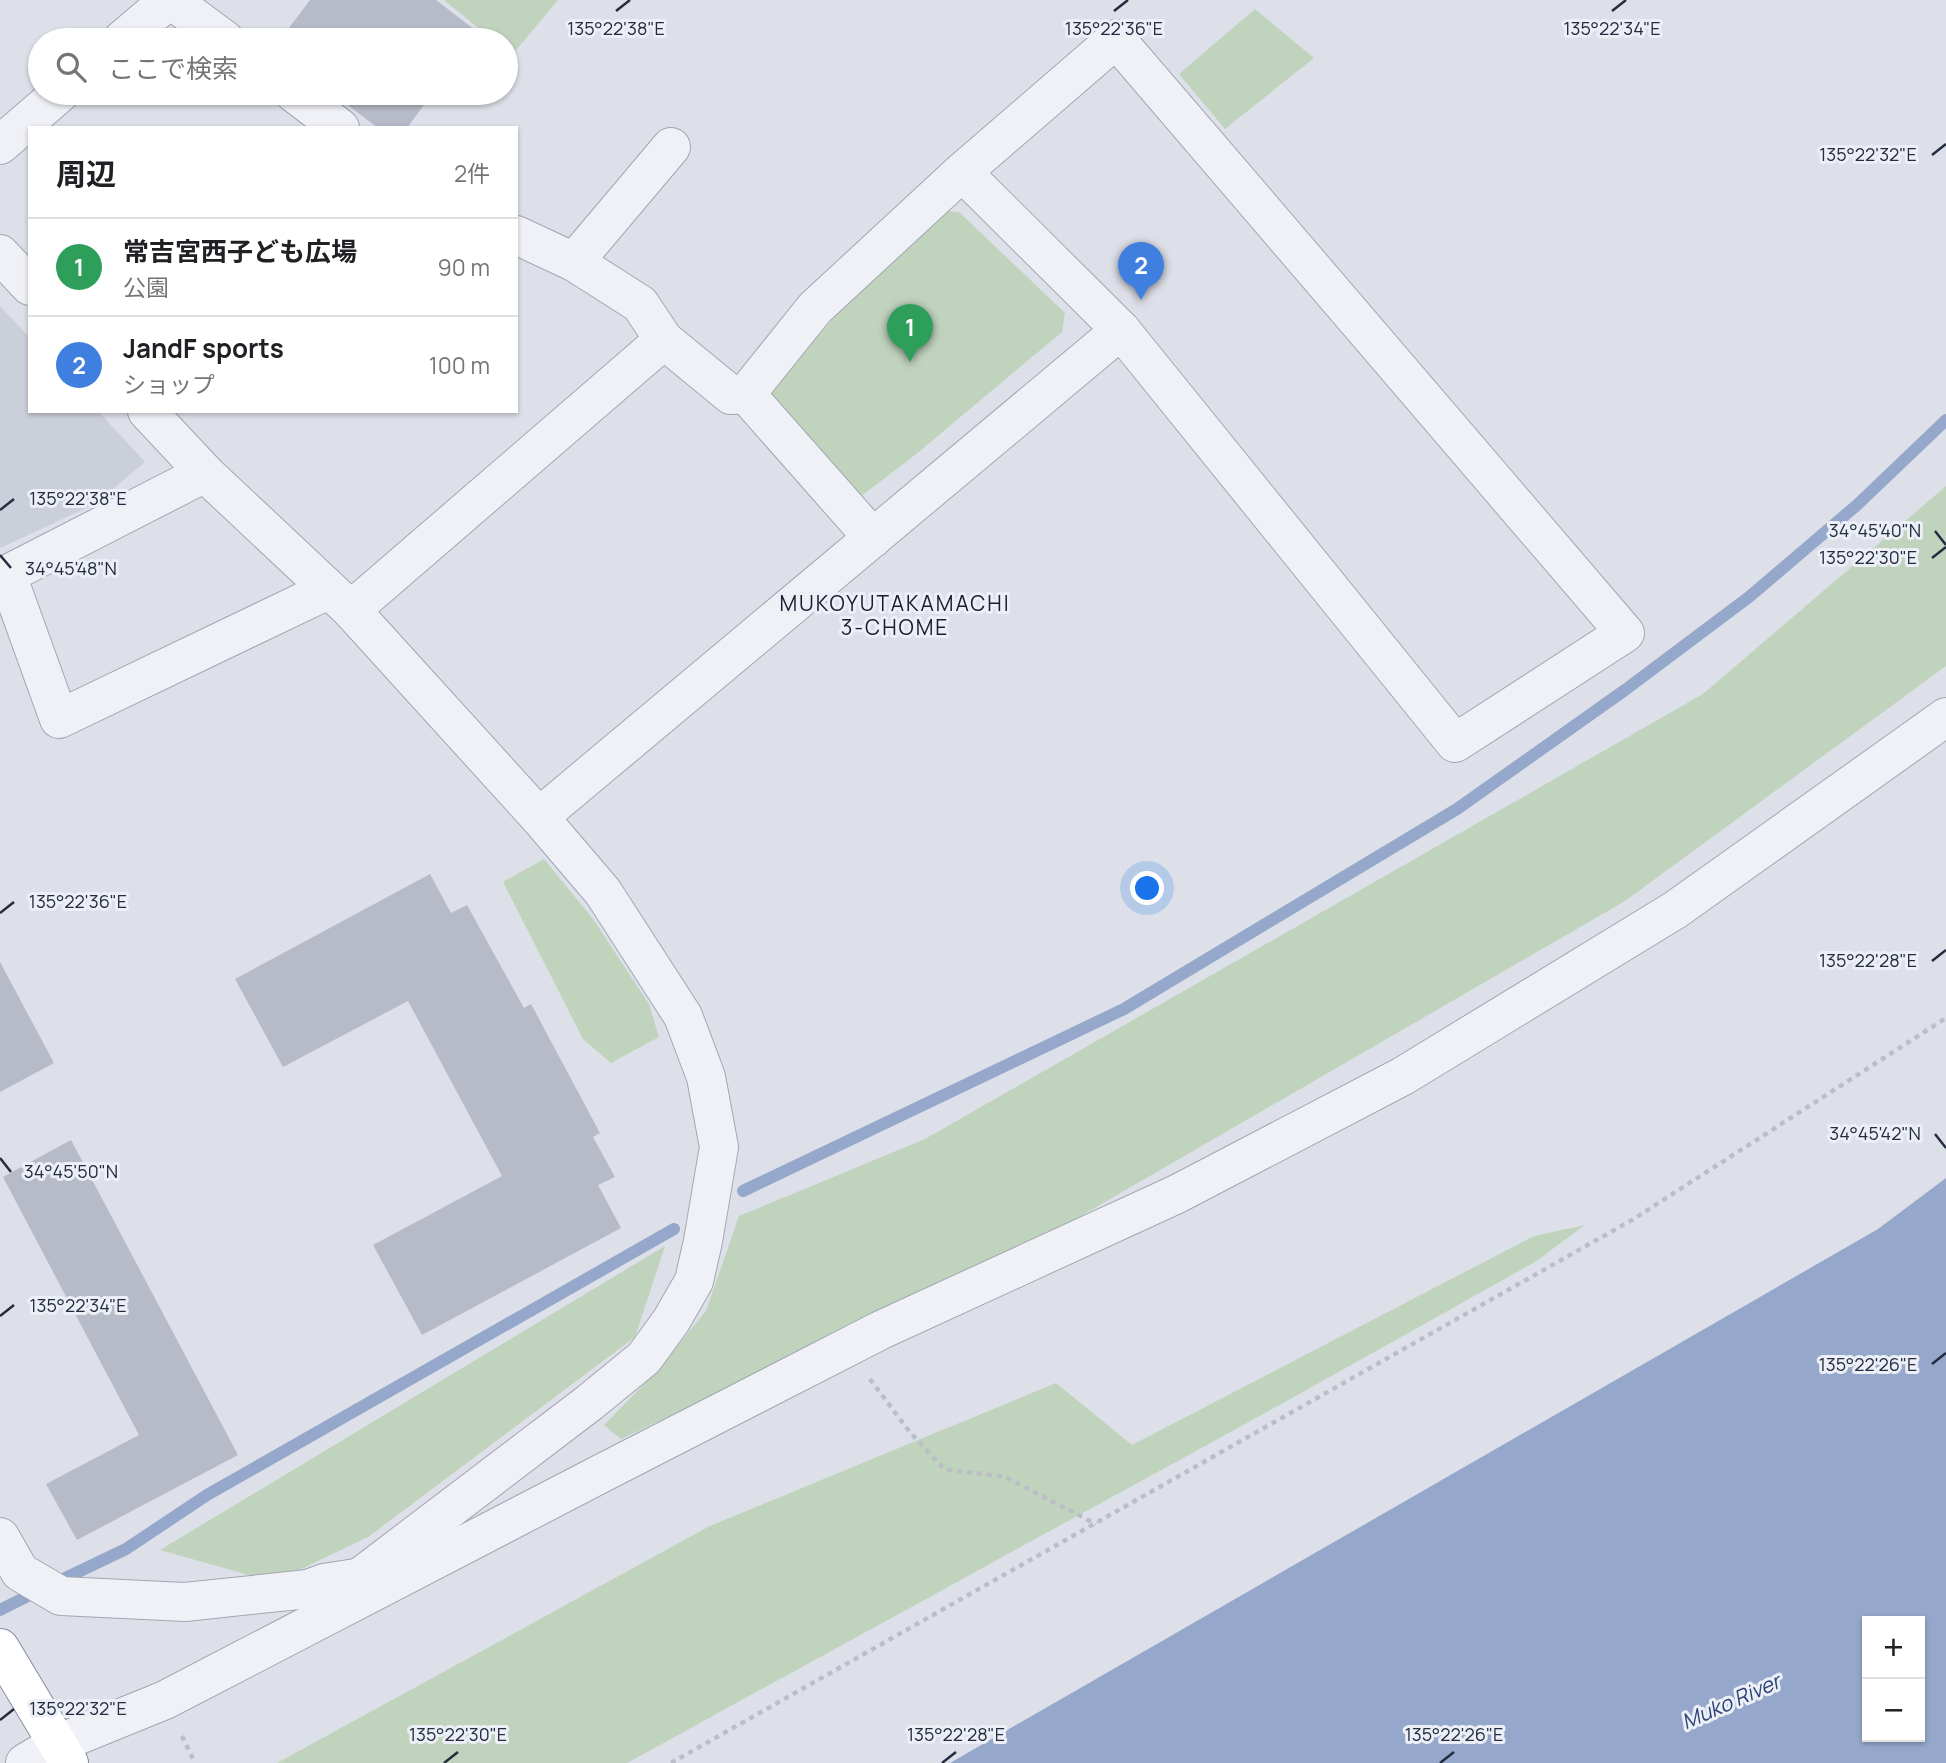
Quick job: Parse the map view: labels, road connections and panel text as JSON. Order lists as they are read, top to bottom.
{
  "districts": ["MUKOYUTAKAMACHI 3-CHOME"],
  "water": ["Muko River"],
  "page": {
    "search": "ここで検索",
    "heading": ["周辺", "2件"],
    "list": [
      {
        "mark": "1",
        "name": "常吉宮西子ども広場",
        "note": "公園",
        "value": "90 m"
      },
      {
        "mark": "2",
        "name": "JandF sports",
        "note": "ショップ",
        "value": "100 m"
      }
    ],
    "pins": ["2", "1"],
    "map_buttons": ["+", "−"]
  },
  "coordinates": [
    "135°22'38\"E",
    "135°22'36\"E",
    "135°22'34\"E",
    "135°22'32\"E",
    "34°45'40\"N",
    "135°22'30\"E",
    "34°45'48\"N",
    "135°22'28\"E",
    "34°45'42\"N",
    "34°45'50\"N",
    "135°22'26\"E"
  ]
}
